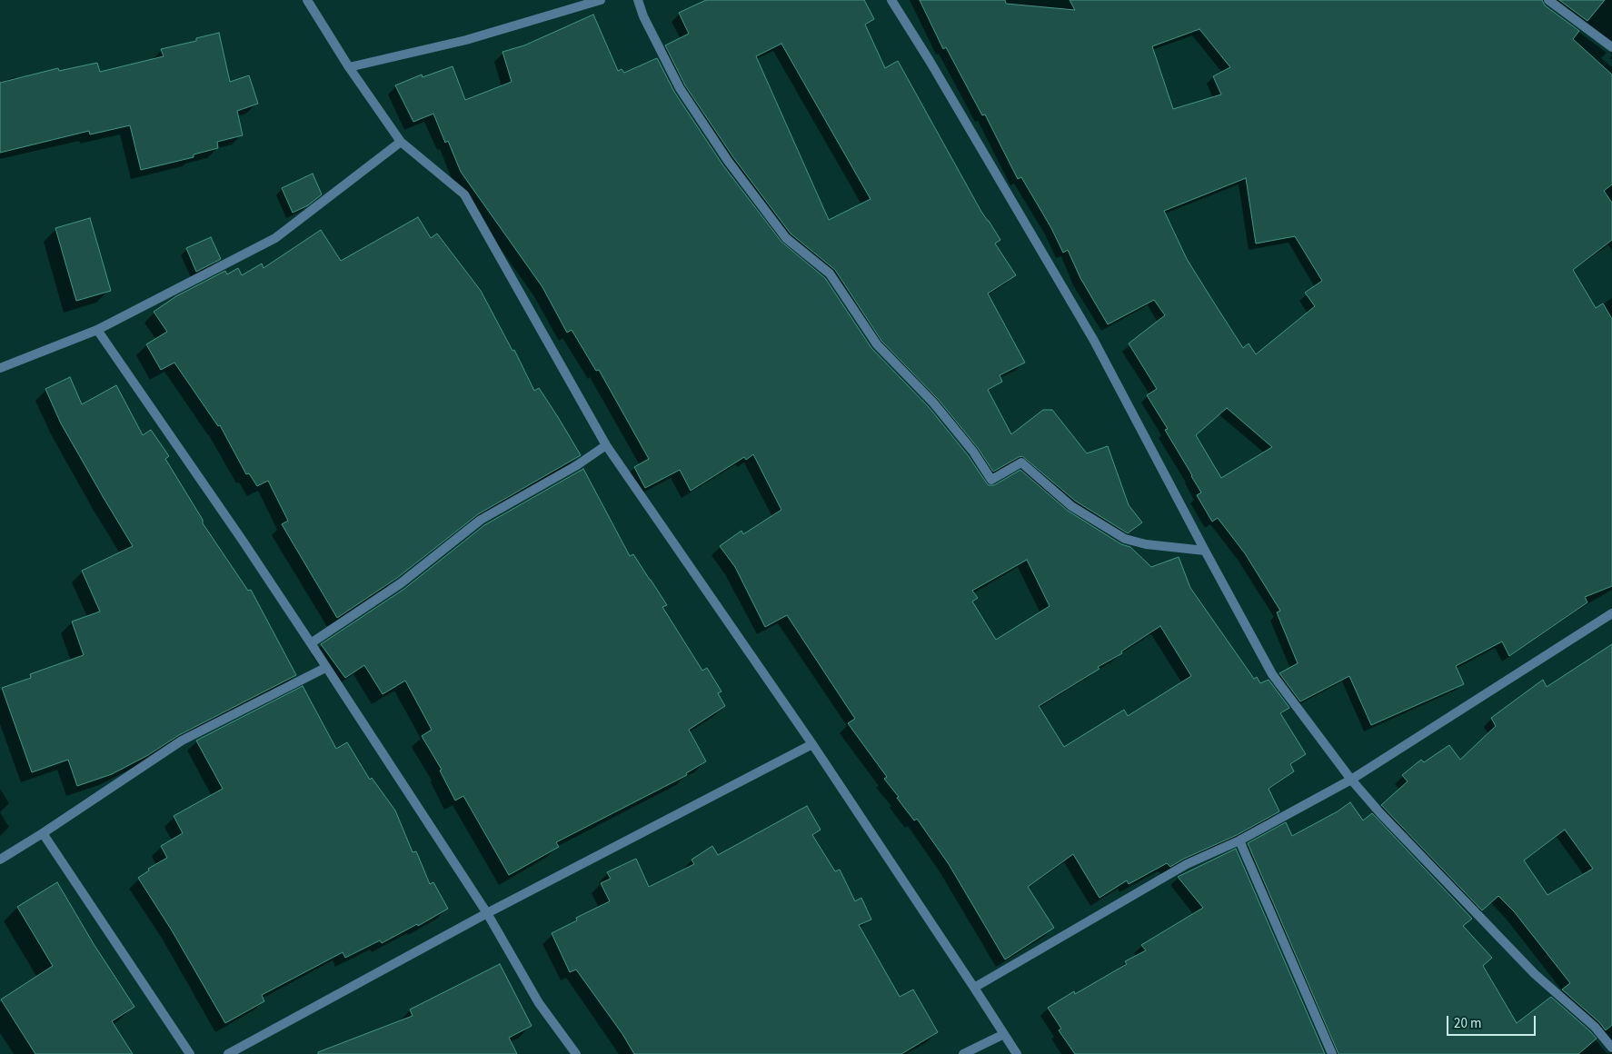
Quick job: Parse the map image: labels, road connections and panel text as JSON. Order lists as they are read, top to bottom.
{
  "scale_bar": "20 m"
}
